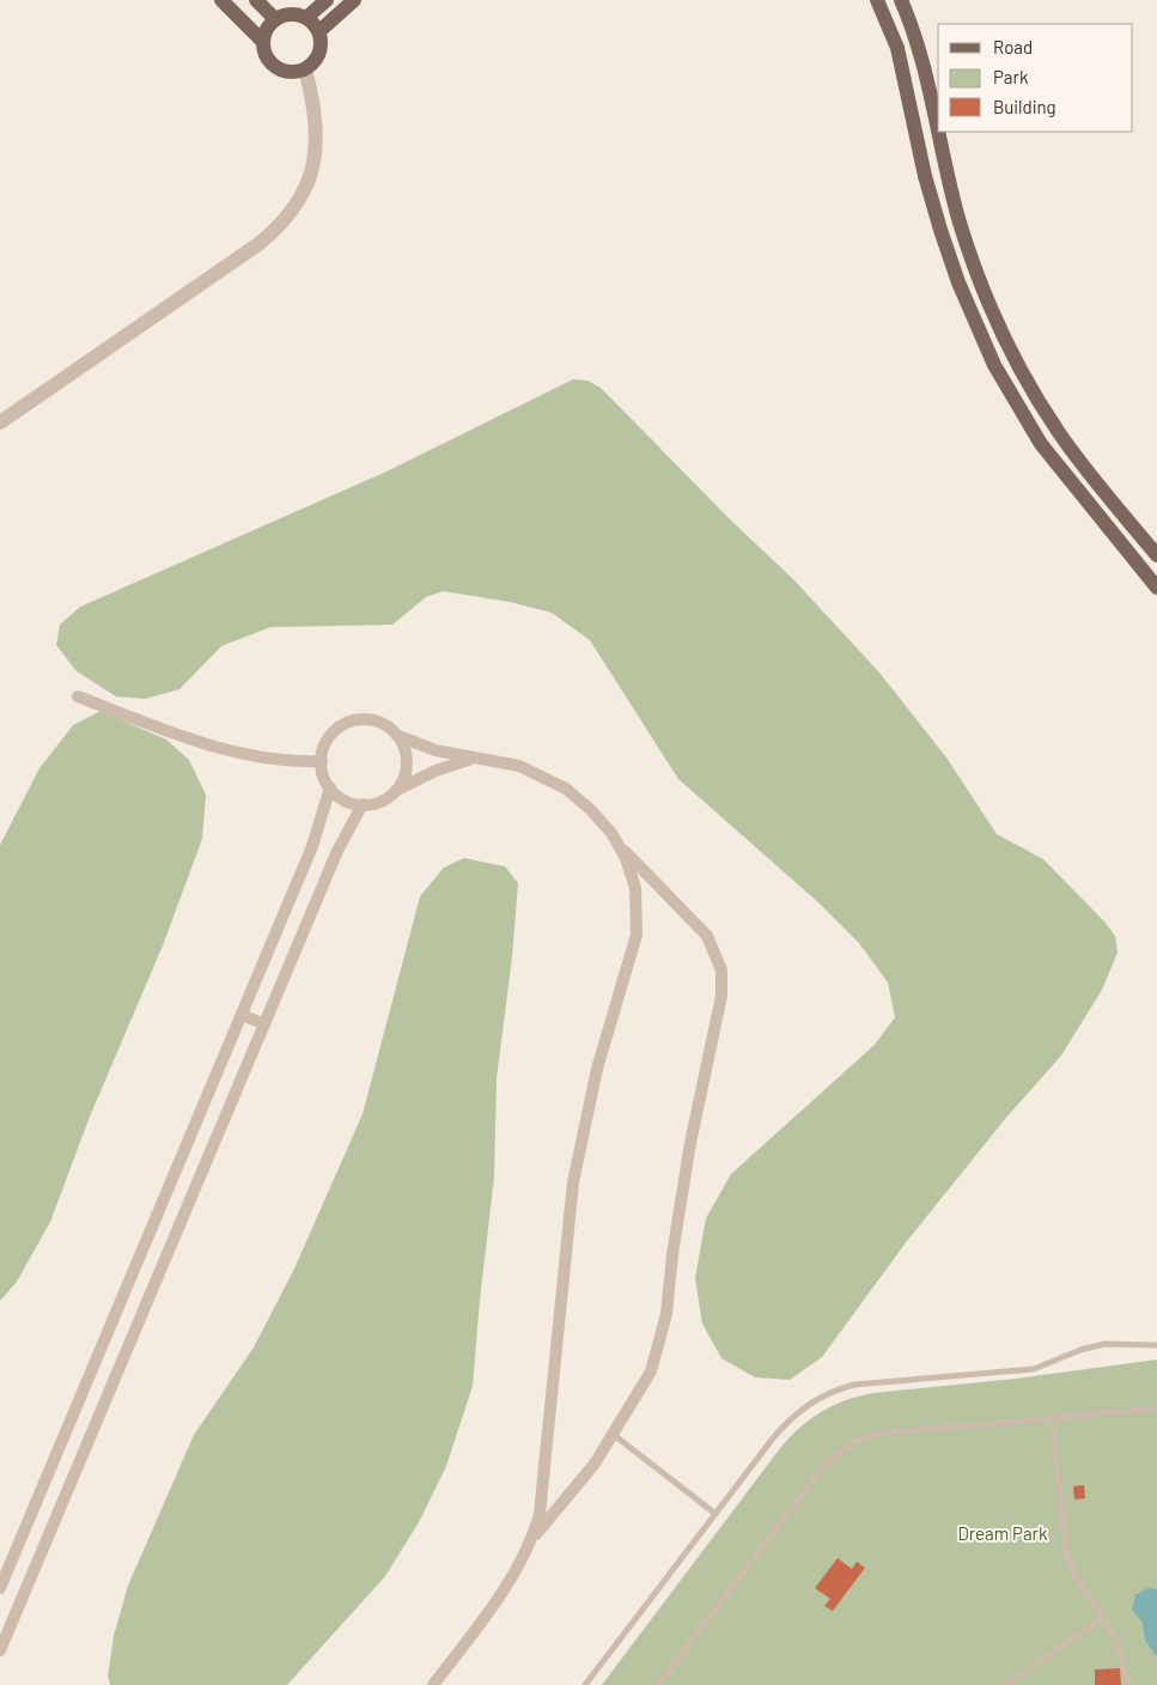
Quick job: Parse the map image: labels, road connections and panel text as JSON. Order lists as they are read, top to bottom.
{
  "parks": ["Dream Park"],
  "legend": ["Road", "Park", "Building"]
}
